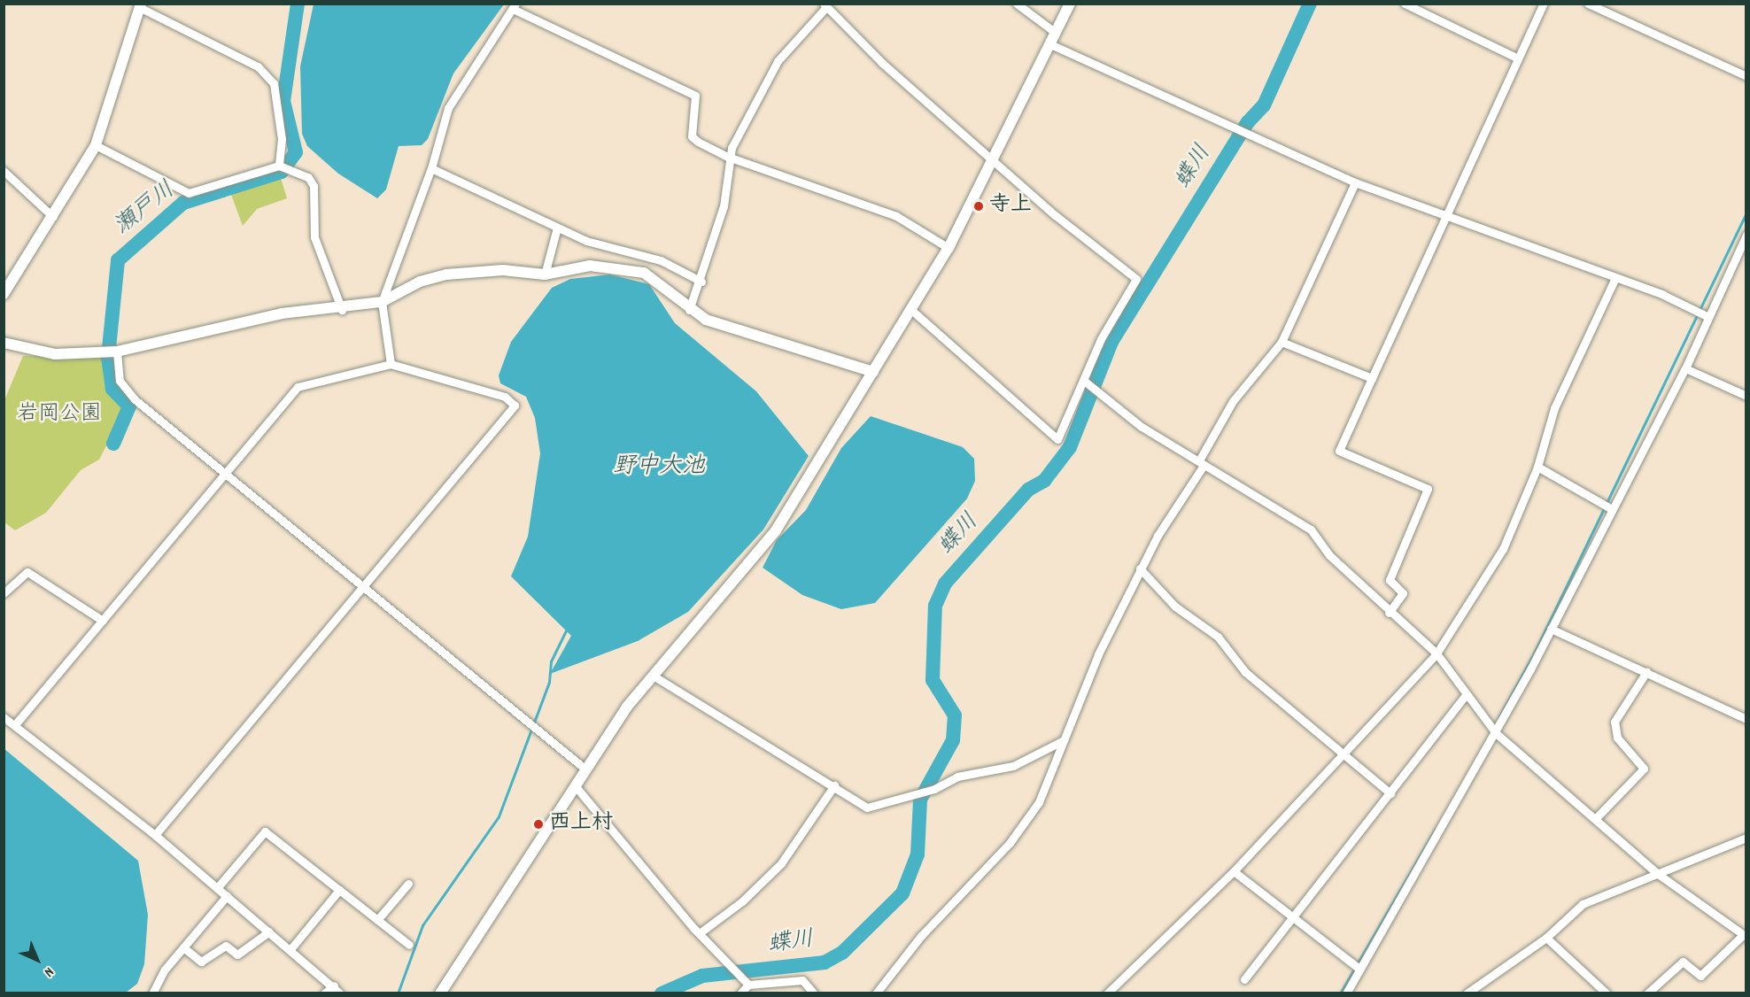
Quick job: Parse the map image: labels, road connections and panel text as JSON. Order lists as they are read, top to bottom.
{
  "water": ["蝶川", "瀬戸川", "野中大池"],
  "parks": ["岩岡公園"],
  "places": ["寺上", "西上村"],
  "north": "bottom right"
}
